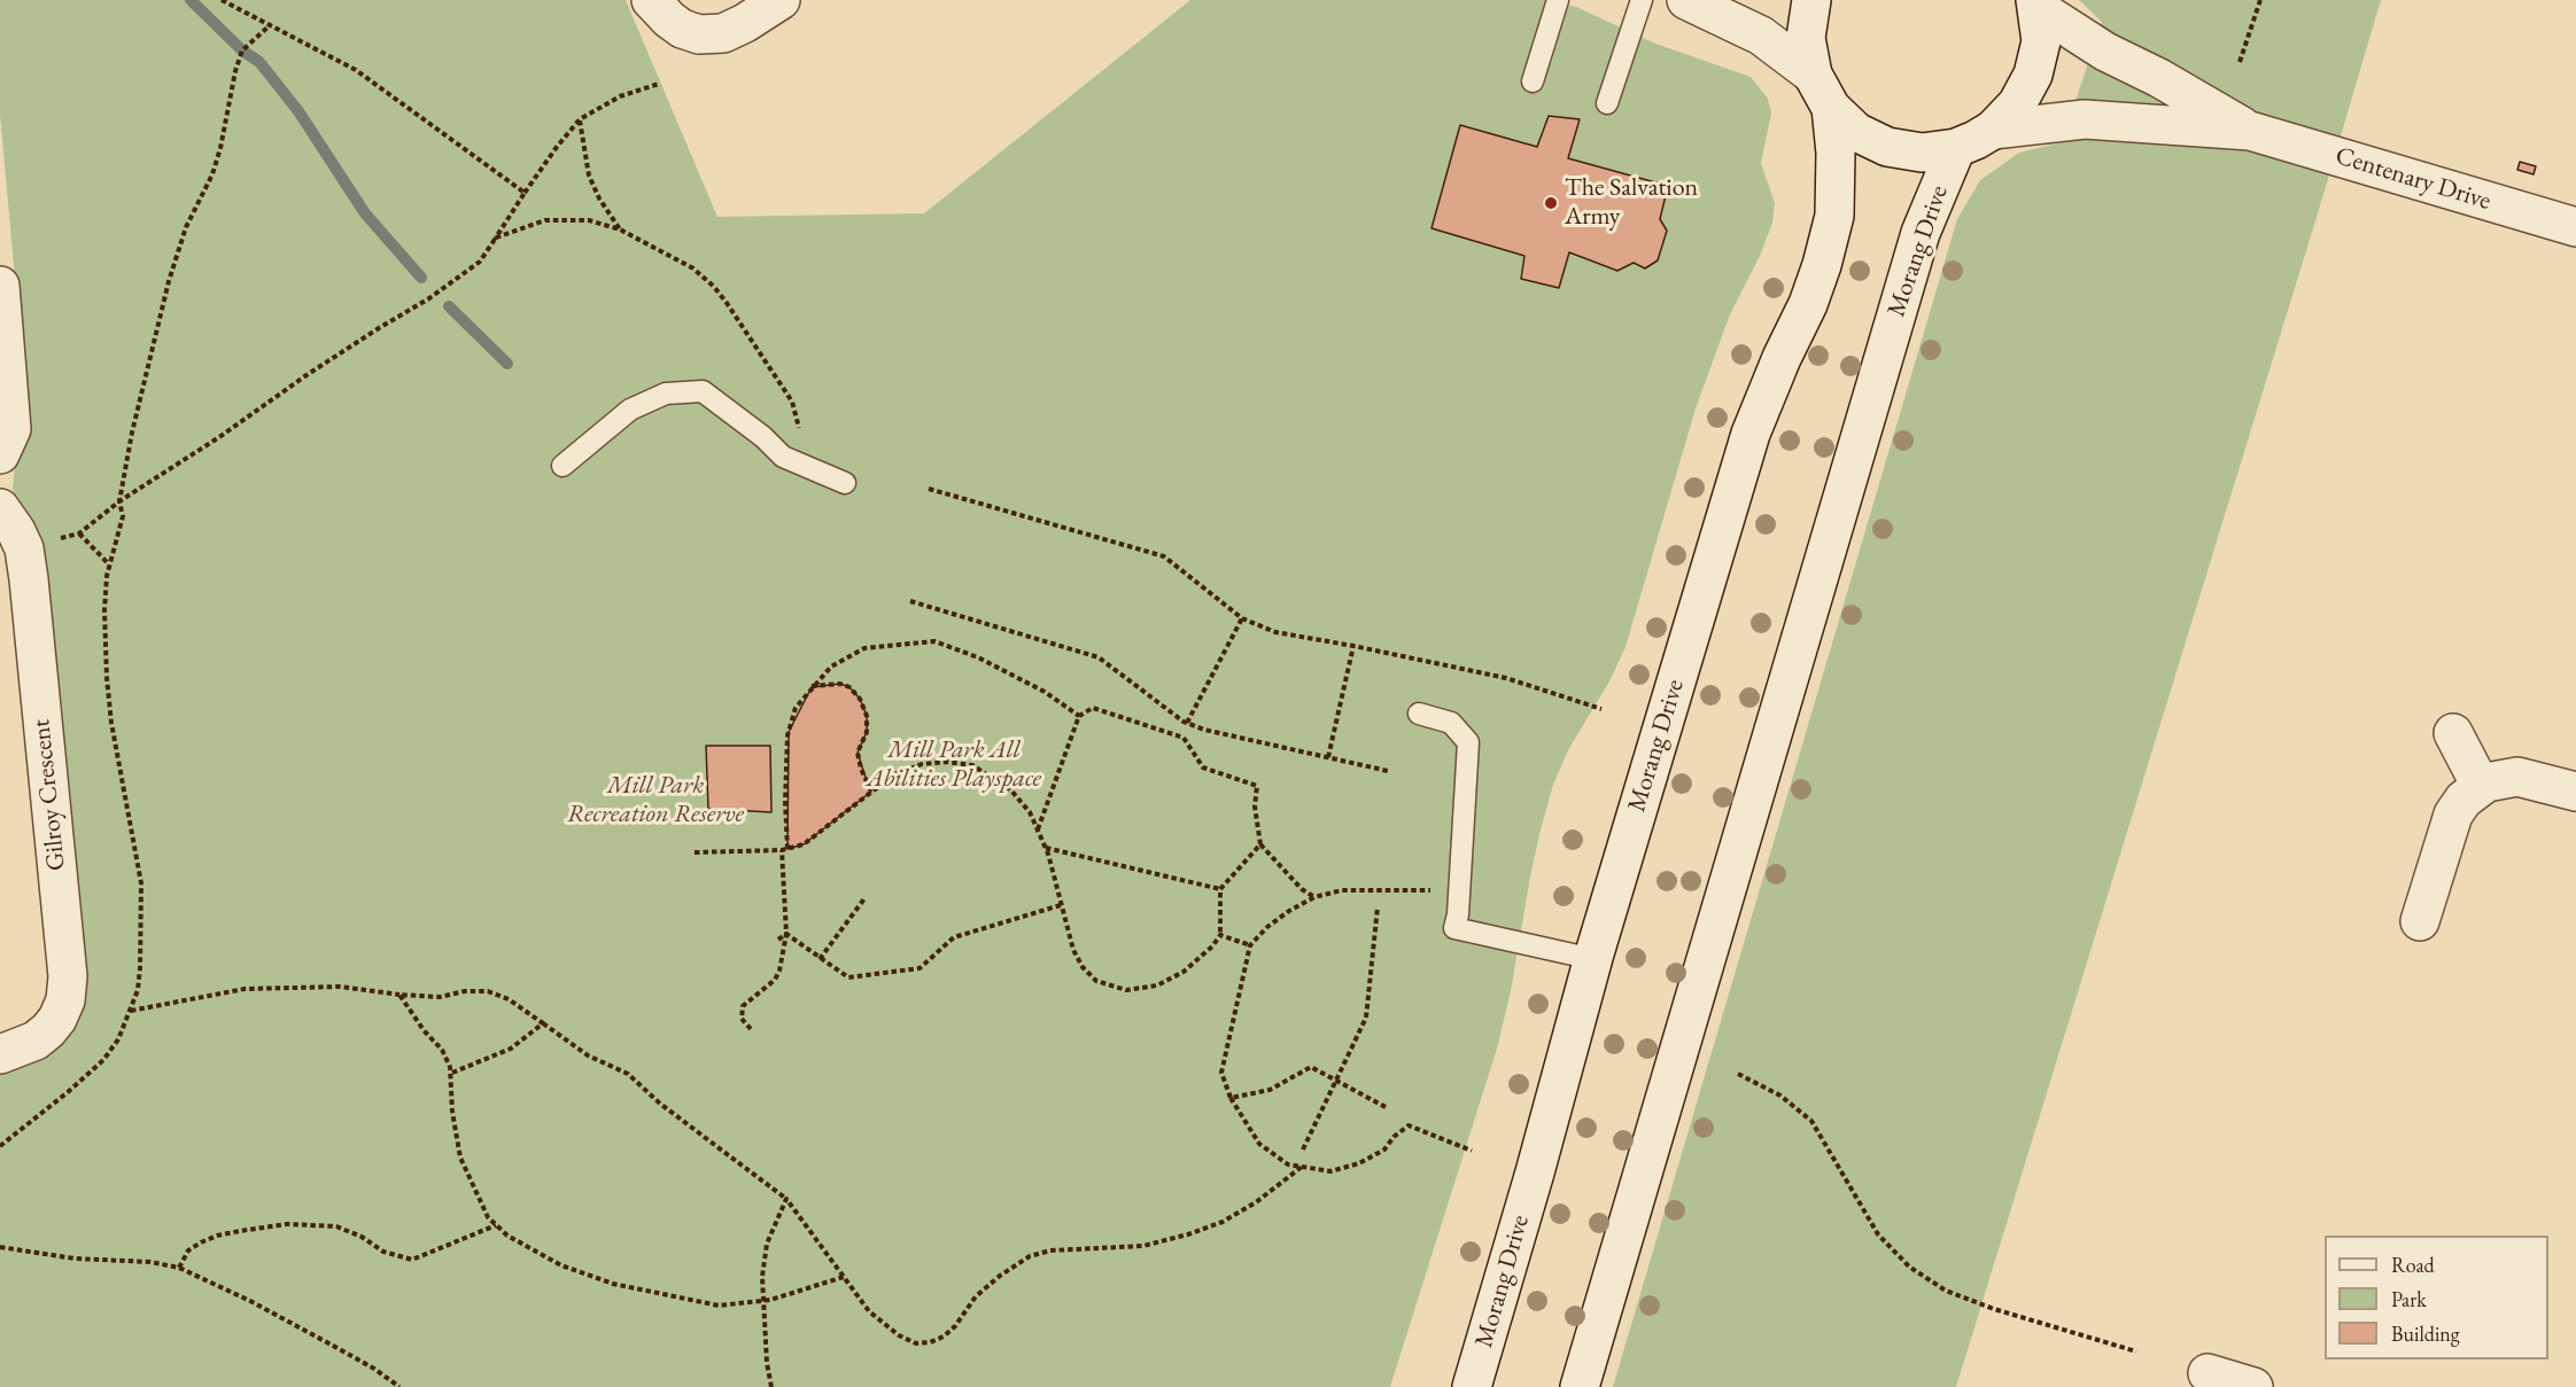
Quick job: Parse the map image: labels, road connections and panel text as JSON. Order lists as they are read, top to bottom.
{
  "streets": {
    "main road": ["Centenary Drive", "Morang Drive", "Gilroy Crescent"]
  },
  "parks": ["Mill Park All Abilities Playspace", "Mill Park Recreation Reserve"],
  "places": ["The Salvation Army"],
  "legend": ["Road", "Park", "Building"]
}
